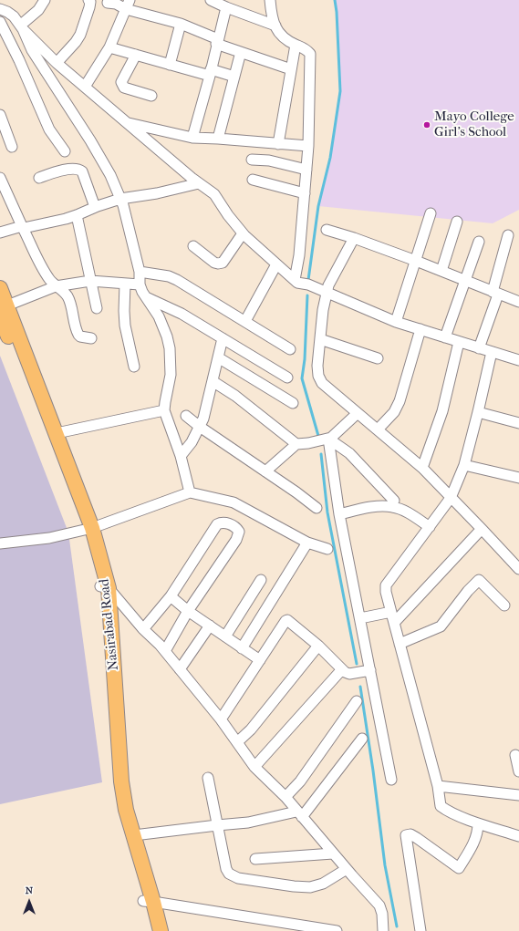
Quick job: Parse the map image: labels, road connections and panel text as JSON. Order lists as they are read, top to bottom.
{
  "streets": {
    "highway": ["Nasirabad Road"]
  },
  "places": ["Mayo College Girl's School"],
  "north": "top"
}
